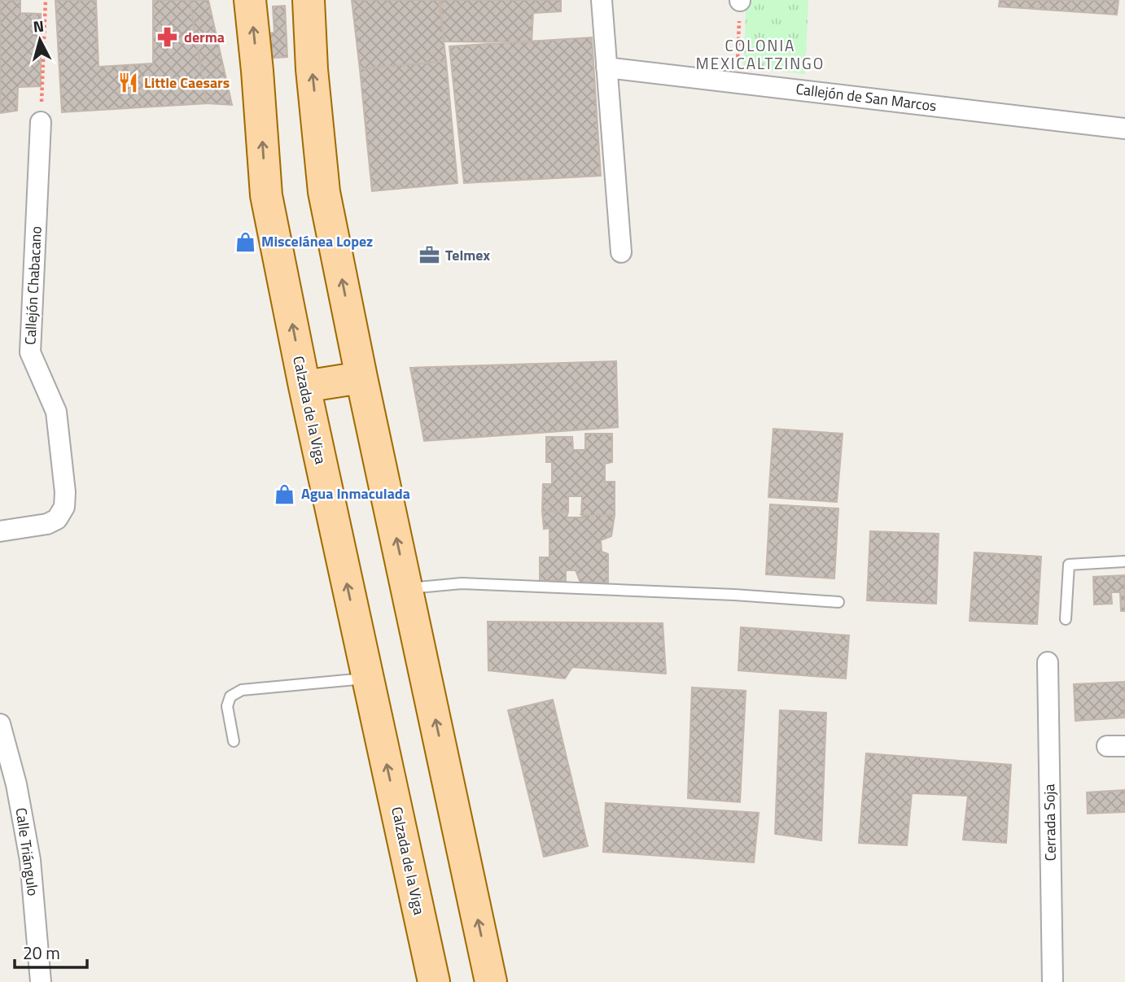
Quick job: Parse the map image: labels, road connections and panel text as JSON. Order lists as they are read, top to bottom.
{
  "streets": {
    "main road": ["Calzada de la Viga"],
    "street": [
      "Callejón de San Marcos",
      "Callejón Chabacano",
      "Cerrada Soja",
      "Calle Triángulo"
    ]
  },
  "districts": ["COLONIA MEXICALTZINGO"],
  "places": {
    "pharmacy": ["derma"],
    "restaurant": ["Little Caesars"],
    "shop": ["Miscelánea Lopez", "Agua Inmaculada"],
    "office": ["Telmex"]
  },
  "scale_bar": "20 m",
  "north": "top"
}
